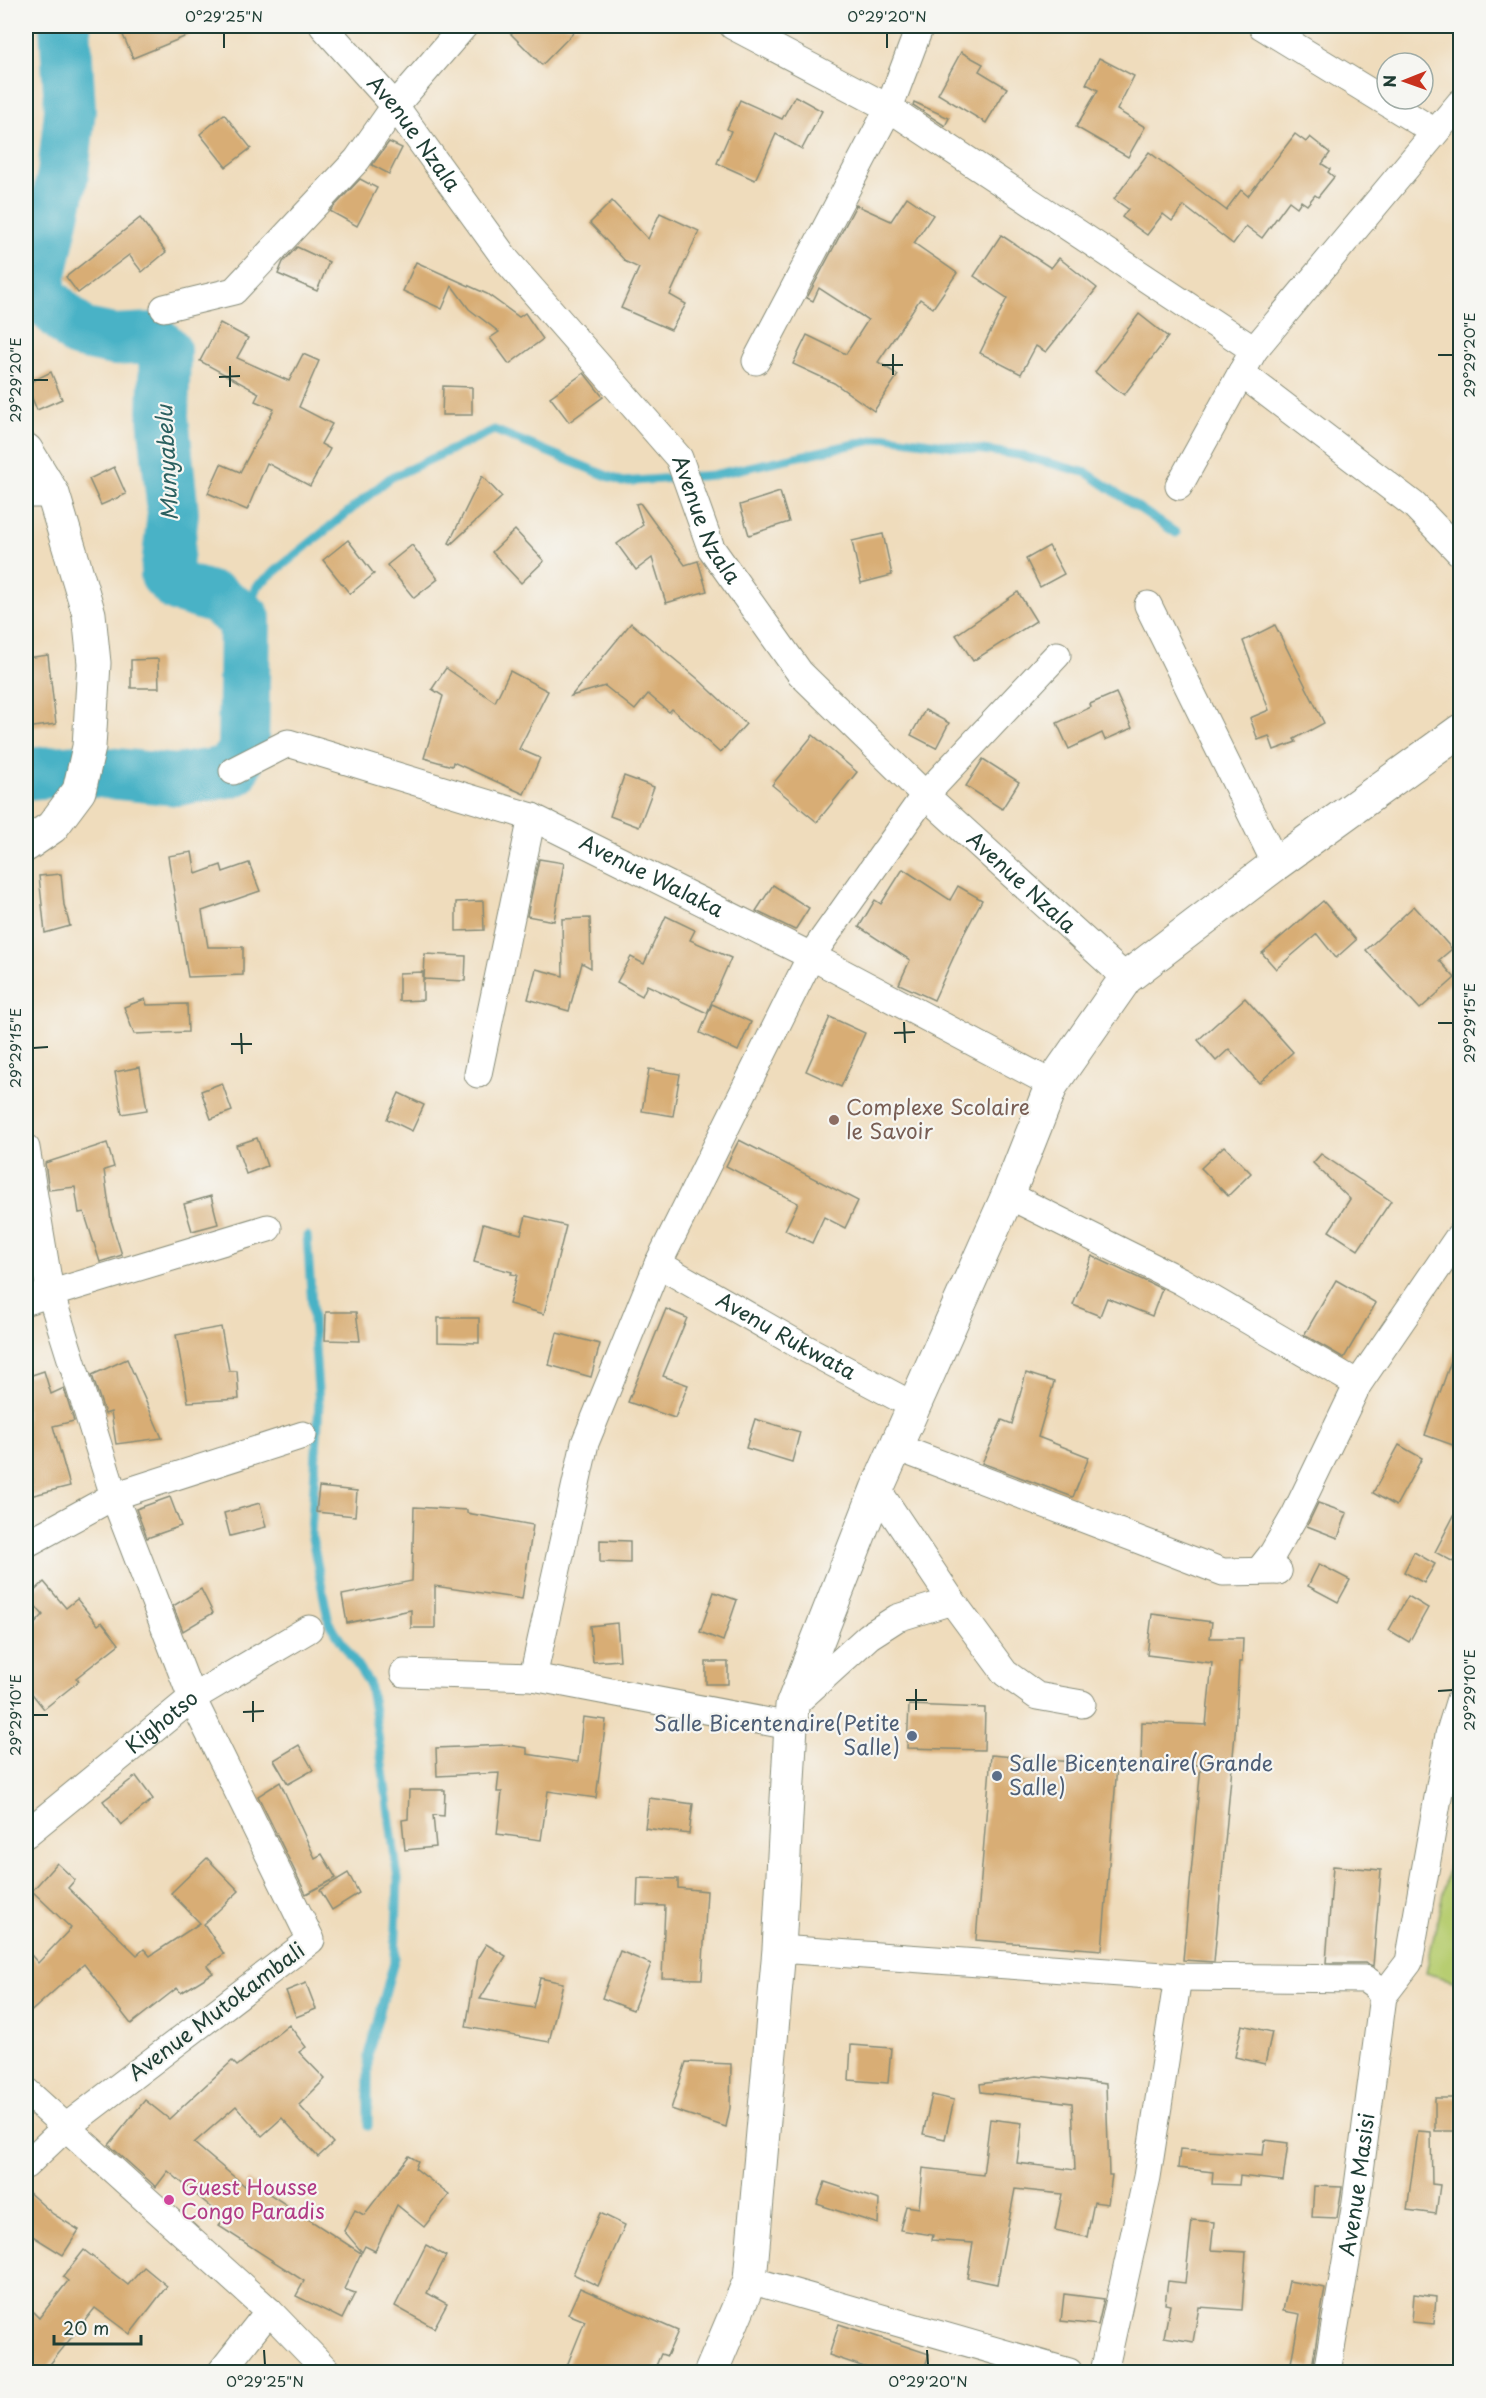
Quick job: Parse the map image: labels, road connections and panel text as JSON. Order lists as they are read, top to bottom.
{
  "streets": {
    "street": [
      "Avenue Nzala",
      "Avenue Walaka",
      "Avenu Rukwata",
      "Kighotso",
      "Avenue Mutokambali",
      "Avenue Masisi"
    ]
  },
  "crossings": [
    ["Kighotso", "Avenue Mutokambali"]
  ],
  "water": ["Munyabelu"],
  "places": [
    "Complexe Scolaire le Savoir",
    "Salle Bicentenaire(Petite Salle)",
    "Salle Bicentenaire(Grande Salle)",
    "Guest Housse Congo Paradis"
  ],
  "scale_bar": "20 m",
  "north": "left",
  "coordinates": [
    "0°29'25\"N",
    "0°29'20\"N",
    "29°29'20\"E",
    "29°29'15\"E",
    "29°29'10\"E"
  ]
}
